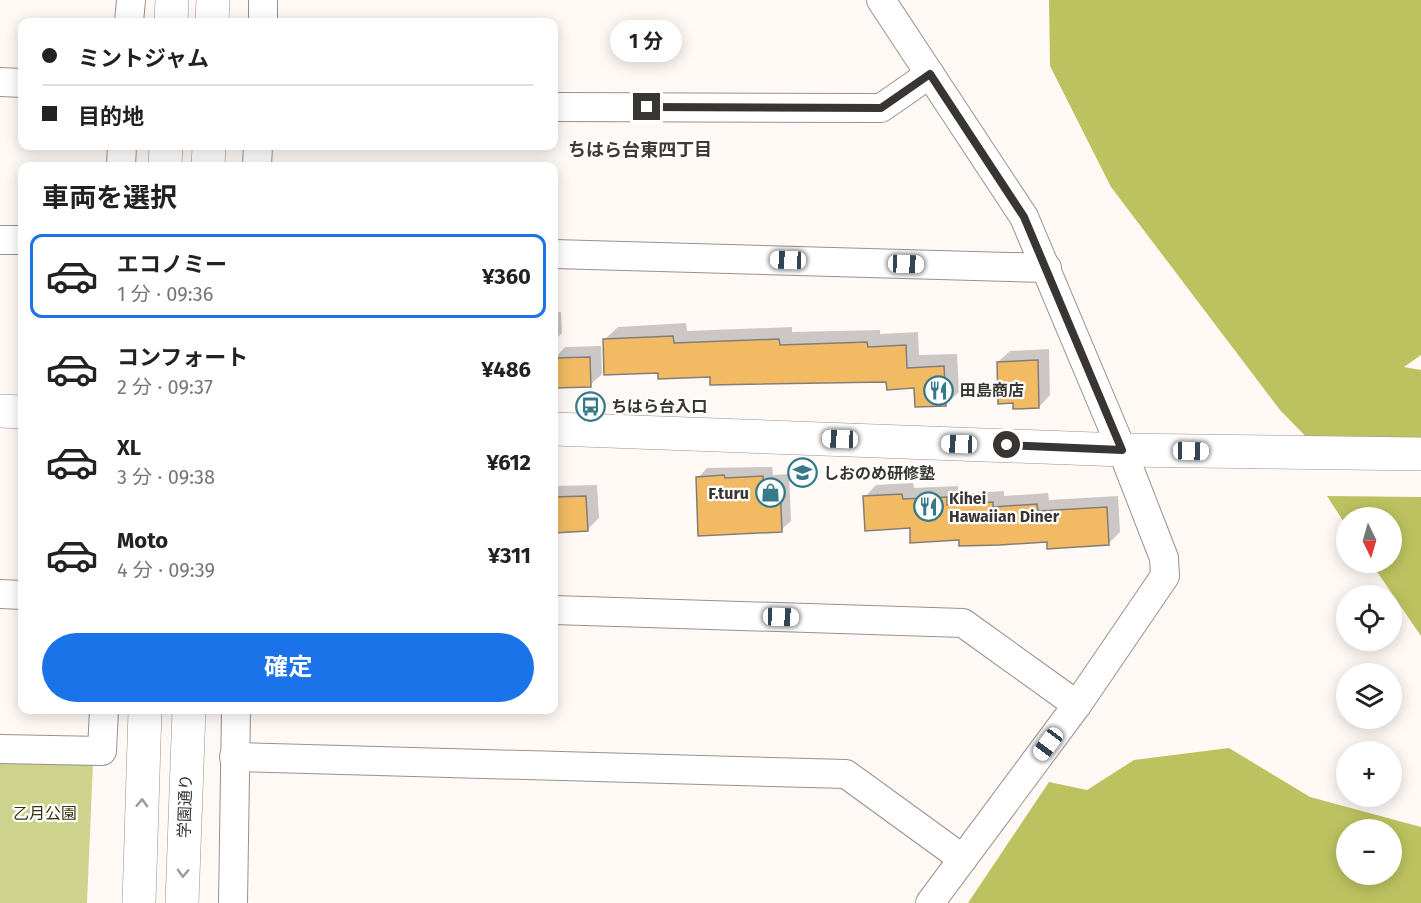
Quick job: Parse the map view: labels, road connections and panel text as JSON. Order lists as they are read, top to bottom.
{
  "streets": {
    "street": ["学園通り"]
  },
  "districts": ["ちはら台東四丁目"],
  "parks": ["乙月公園"],
  "places": {
    "restaurant": ["田島商店", "Kihei Hawaiian Diner"],
    "bus stop": ["ちはら台入口"],
    "school or university": ["しおのめ研修塾"],
    "shop": ["F.turu"]
  },
  "north": "bottom",
  "page": {
    "banner": ["ミントジャム", "目的地"],
    "bubble": "1 分",
    "heading": "車両を選択",
    "list": [
      {
        "name": "エコノミー",
        "note": "1 分 · 09:36",
        "value": "¥360"
      },
      {
        "name": "コンフォート",
        "note": "2 分 · 09:37",
        "value": "¥486"
      },
      {
        "name": "XL",
        "note": "3 分 · 09:38",
        "value": "¥612"
      },
      {
        "name": "Moto",
        "note": "4 分 · 09:39",
        "value": "¥311"
      }
    ],
    "map_buttons": ["+", "−"],
    "buttons": "確定"
  }
}
